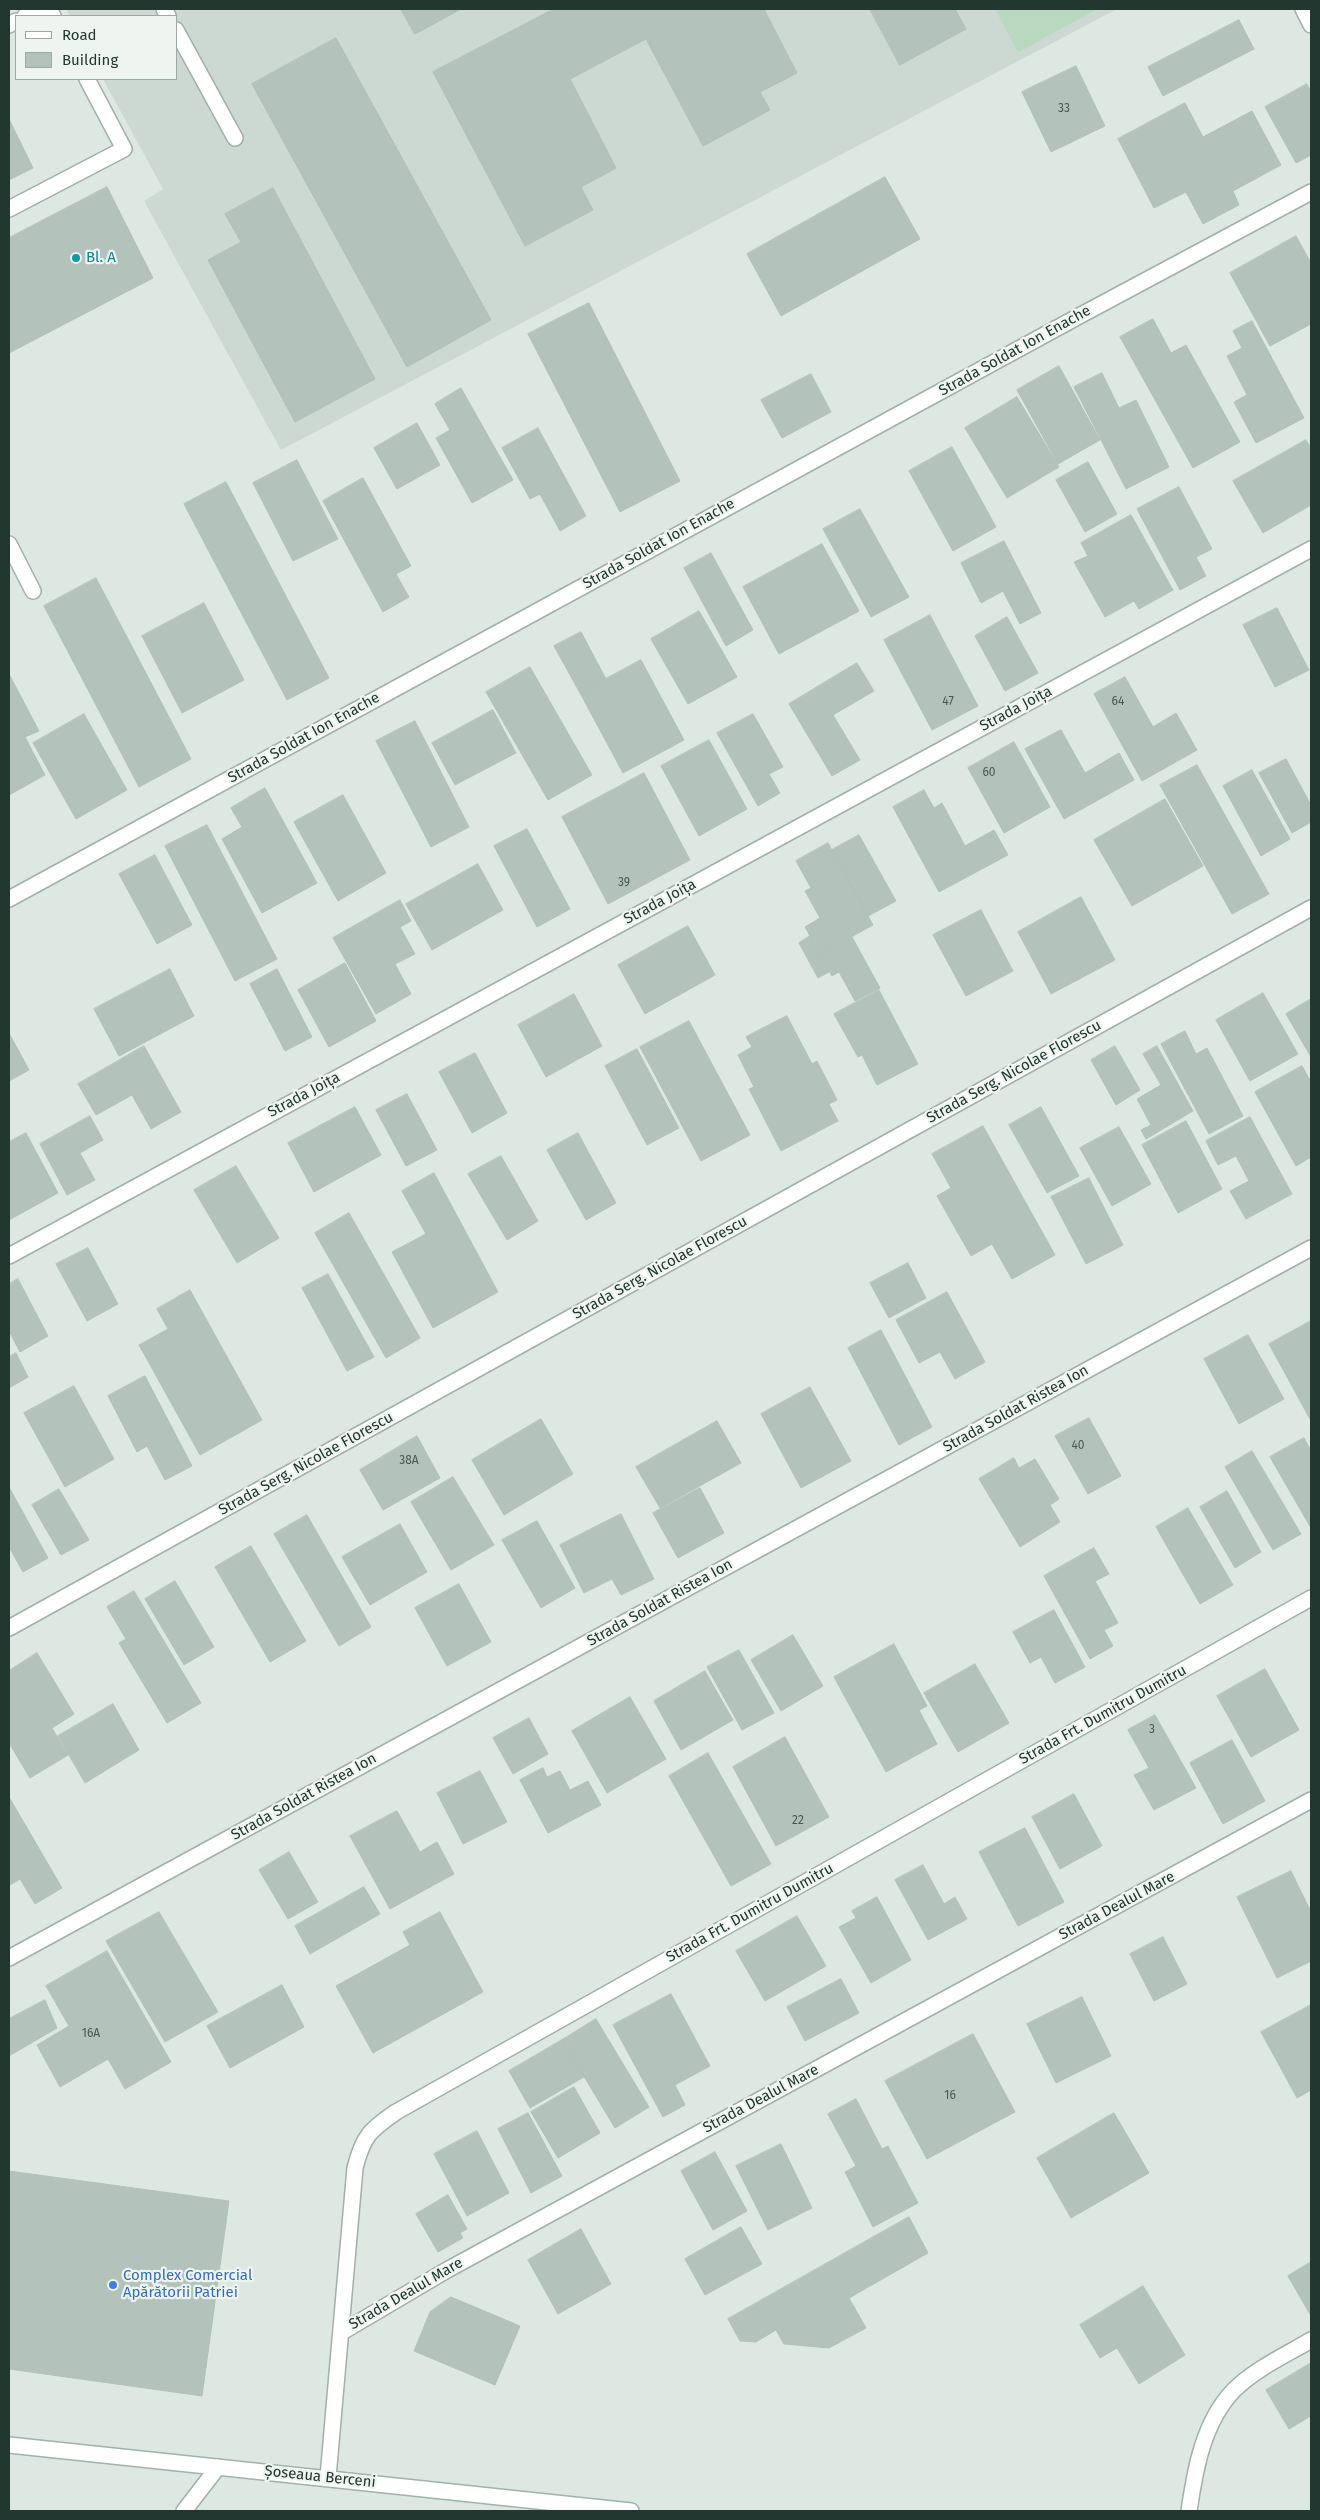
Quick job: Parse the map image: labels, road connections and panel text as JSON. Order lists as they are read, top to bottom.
{
  "streets": {
    "street": [
      "Strada Soldat Ion Enache",
      "Strada Joița",
      "Strada Serg. Nicolae Florescu",
      "Strada Soldat Ristea Ion",
      "Strada Frt. Dumitru Dumitru",
      "Strada Dealul Mare",
      "Șoseaua Berceni"
    ]
  },
  "crossings": [
    ["Strada Frt. Dumitru Dumitru", "Strada Dealul Mare"],
    ["Strada Dealul Mare", "Șoseaua Berceni"]
  ],
  "places": ["Bl. A", "Complex Comercial Apărătorii Patriei"],
  "house_numbers": [
    "33",
    "47",
    "64",
    "60",
    "39",
    "40",
    "38A",
    "3",
    "22",
    "16A",
    "16"
  ],
  "legend": ["Road", "Building"]
}
